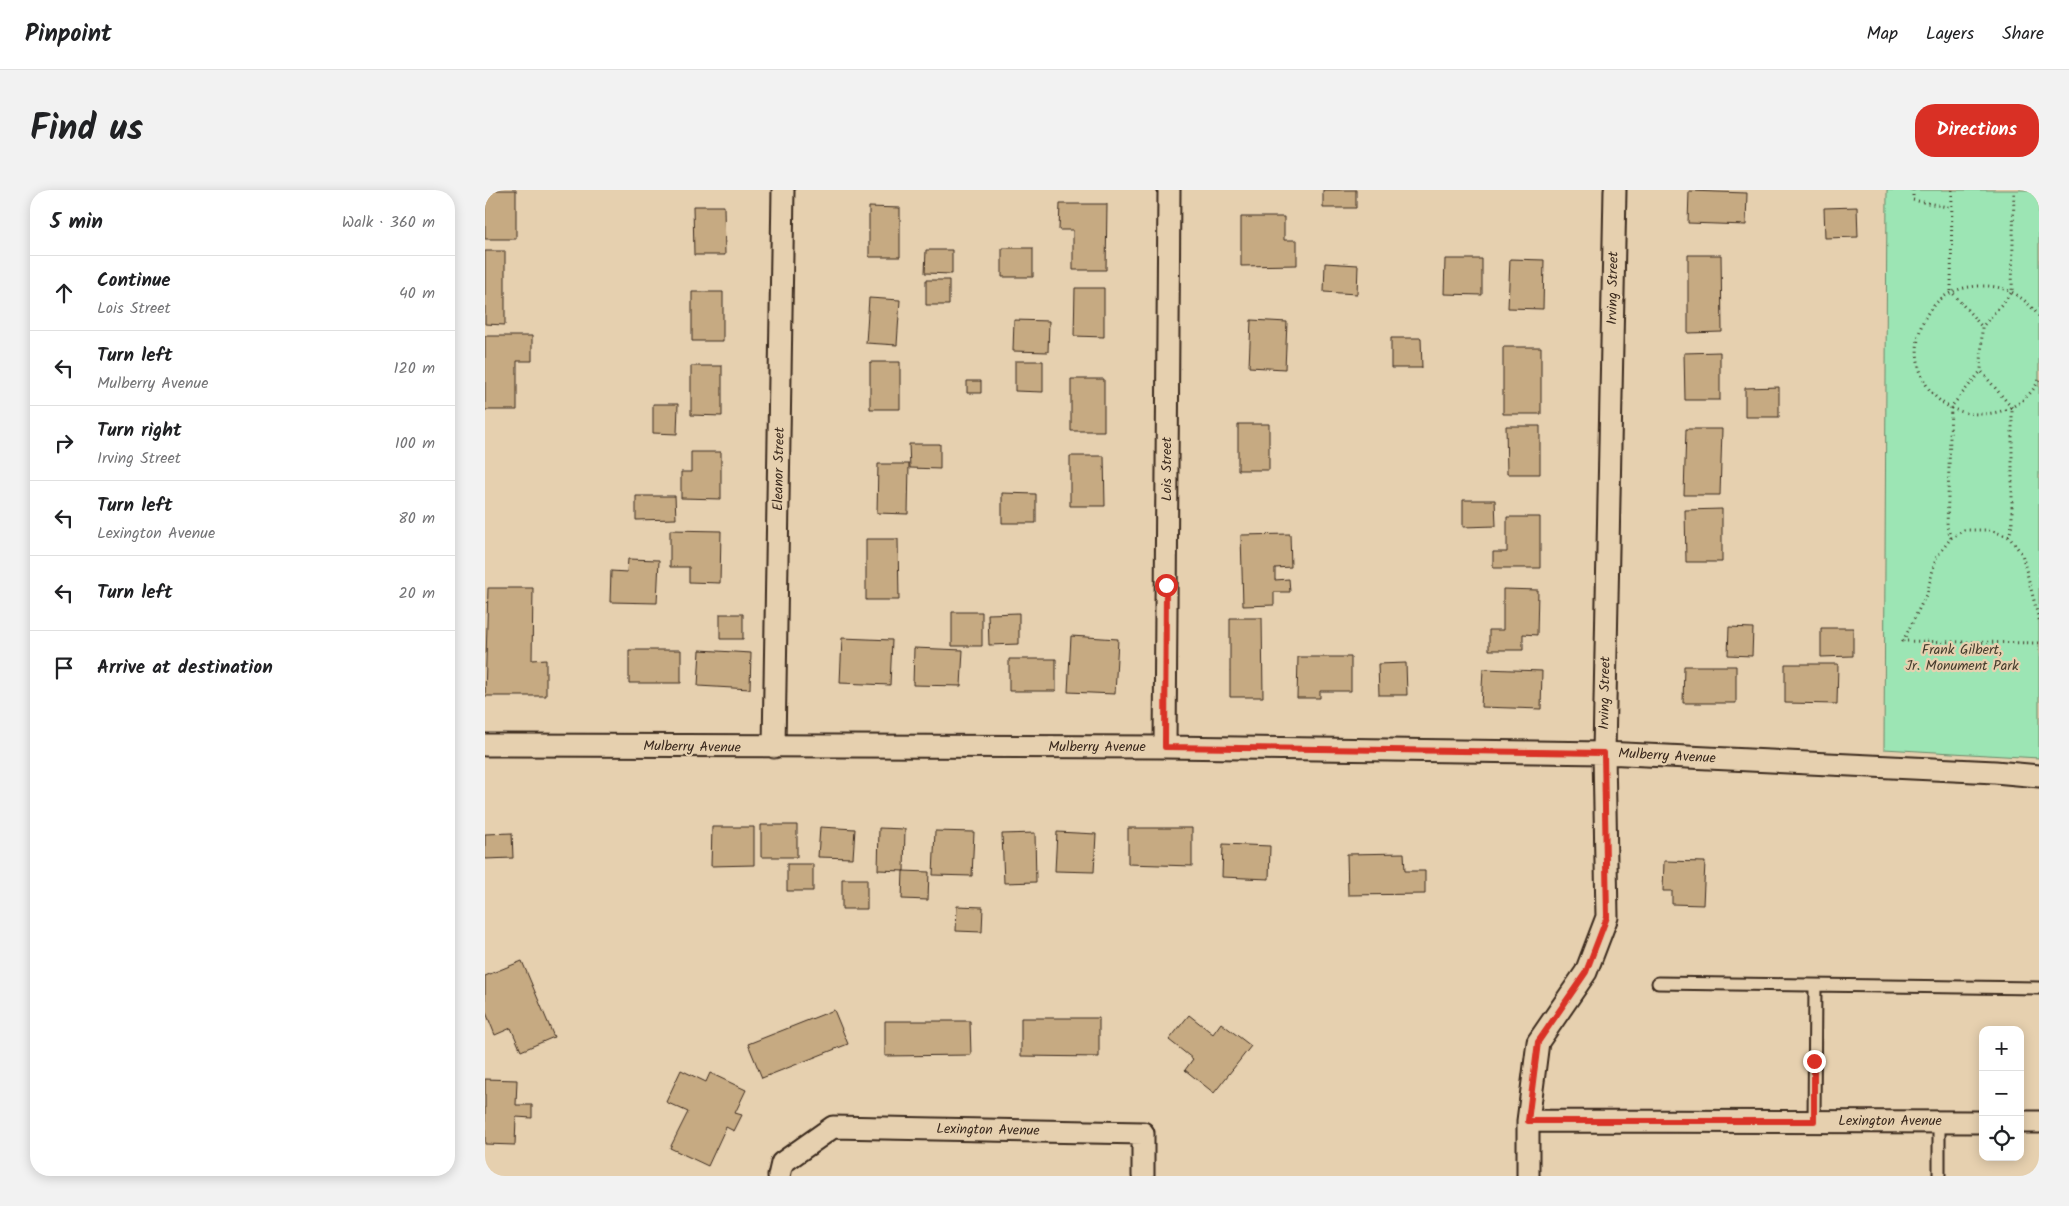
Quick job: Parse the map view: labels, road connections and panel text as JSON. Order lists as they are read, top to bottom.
{
  "streets": {
    "street": [
      "Irving Street",
      "Eleanor Street",
      "Lois Street",
      "Mulberry Avenue",
      "Lexington Avenue"
    ]
  },
  "crossings": [
    ["Irving Street", "Mulberry Avenue"],
    ["Irving Street", "Lexington Avenue"],
    ["Eleanor Street", "Mulberry Avenue"],
    ["Lois Street", "Mulberry Avenue"]
  ],
  "parks": ["Frank Gilbert, Jr. Monument Park"],
  "page": {
    "header": "Pinpoint",
    "nav": ["Map", "Layers", "Share"],
    "title": "Find us",
    "buttons": "Directions",
    "heading": ["5 min", "Walk · 360 m"],
    "list": [
      ["Continue", "Lois Street", "40 m"],
      ["Turn left", "Mulberry Avenue", "120 m"],
      ["Turn right", "Irving Street", "100 m"],
      ["Turn left", "Lexington Avenue", "80 m"],
      ["Turn left", "20 m"],
      "Arrive at destination"
    ],
    "map_buttons": ["+", "−"]
  }
}
